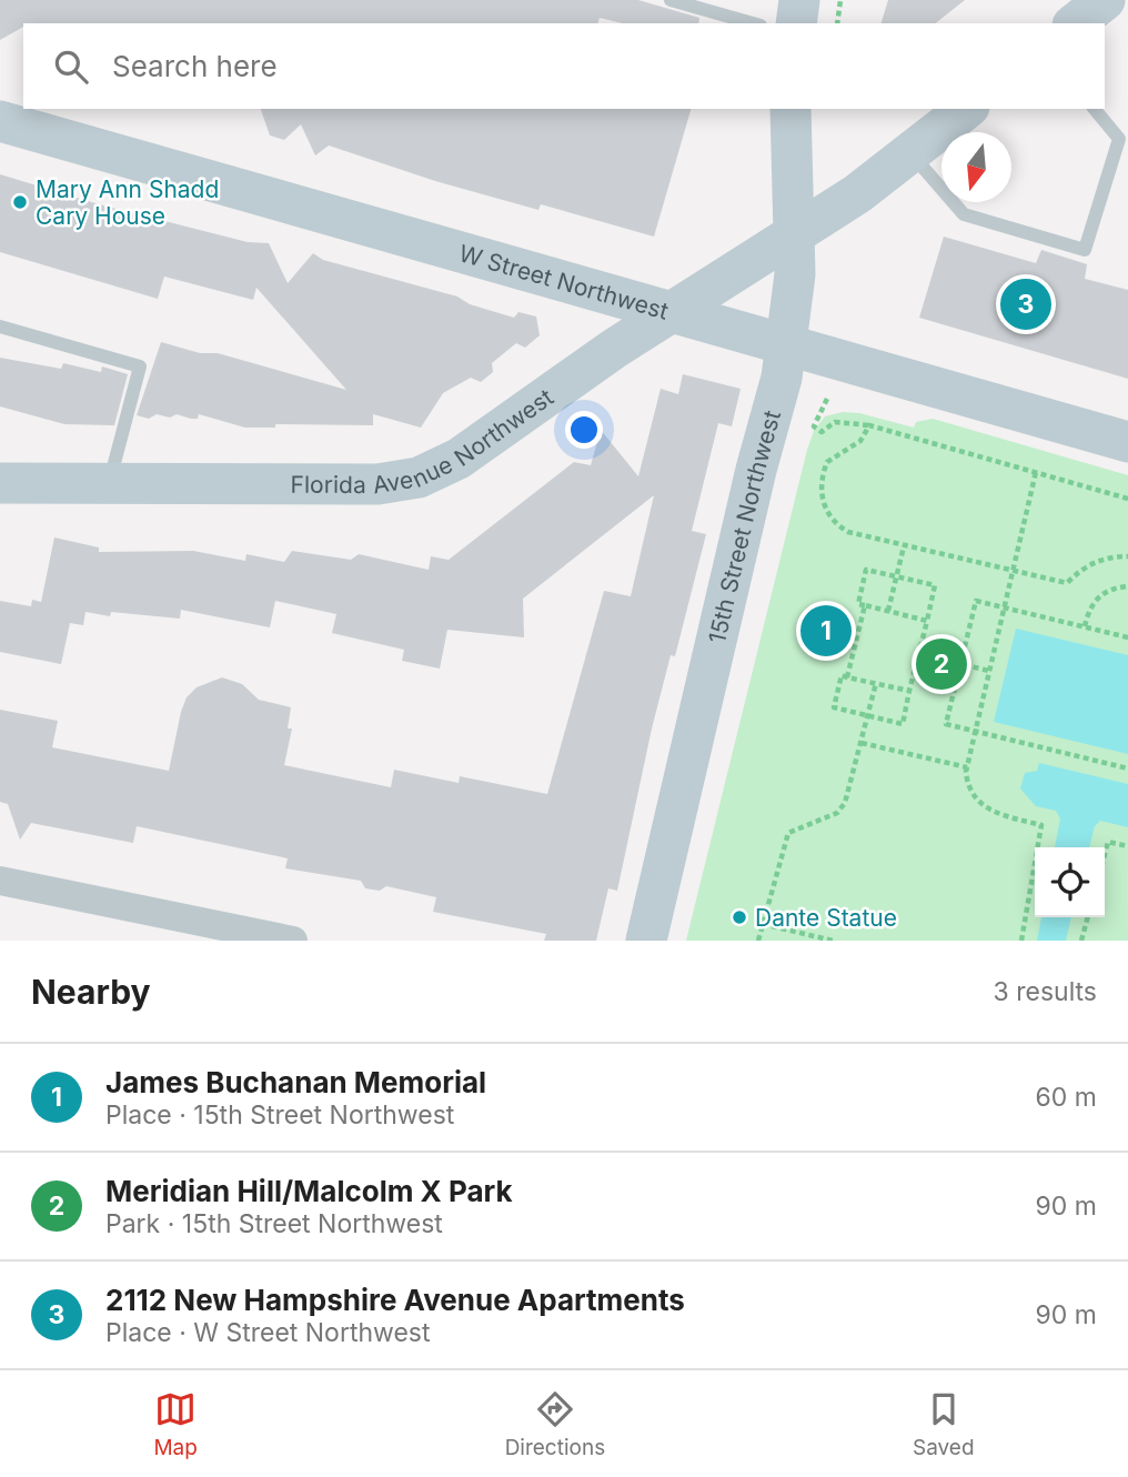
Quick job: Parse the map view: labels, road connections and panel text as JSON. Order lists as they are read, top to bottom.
{
  "streets": {
    "street": ["W Street Northwest", "Florida Avenue Northwest", "15th Street Northwest"]
  },
  "crossings": [
    ["W Street Northwest", "Florida Avenue Northwest"],
    ["W Street Northwest", "15th Street Northwest"],
    ["Florida Avenue Northwest", "15th Street Northwest"]
  ],
  "places": ["Mary Ann Shadd Cary House", "Dante Statue"],
  "north": "bottom",
  "page": {
    "search": "Search here",
    "pins": ["3", "1", "2"],
    "heading": ["Nearby", "3 results"],
    "list": [
      {
        "mark": "1",
        "name": "James Buchanan Memorial",
        "note": "Place · 15th Street Northwest",
        "value": "60 m"
      },
      {
        "mark": "2",
        "name": "Meridian Hill/Malcolm X Park",
        "note": "Park · 15th Street Northwest",
        "value": "90 m"
      },
      {
        "mark": "3",
        "name": "2112 New Hampshire Avenue Apartments",
        "note": "Place · W Street Northwest",
        "value": "90 m"
      }
    ],
    "nav": ["Map", "Directions", "Saved"]
  }
}
